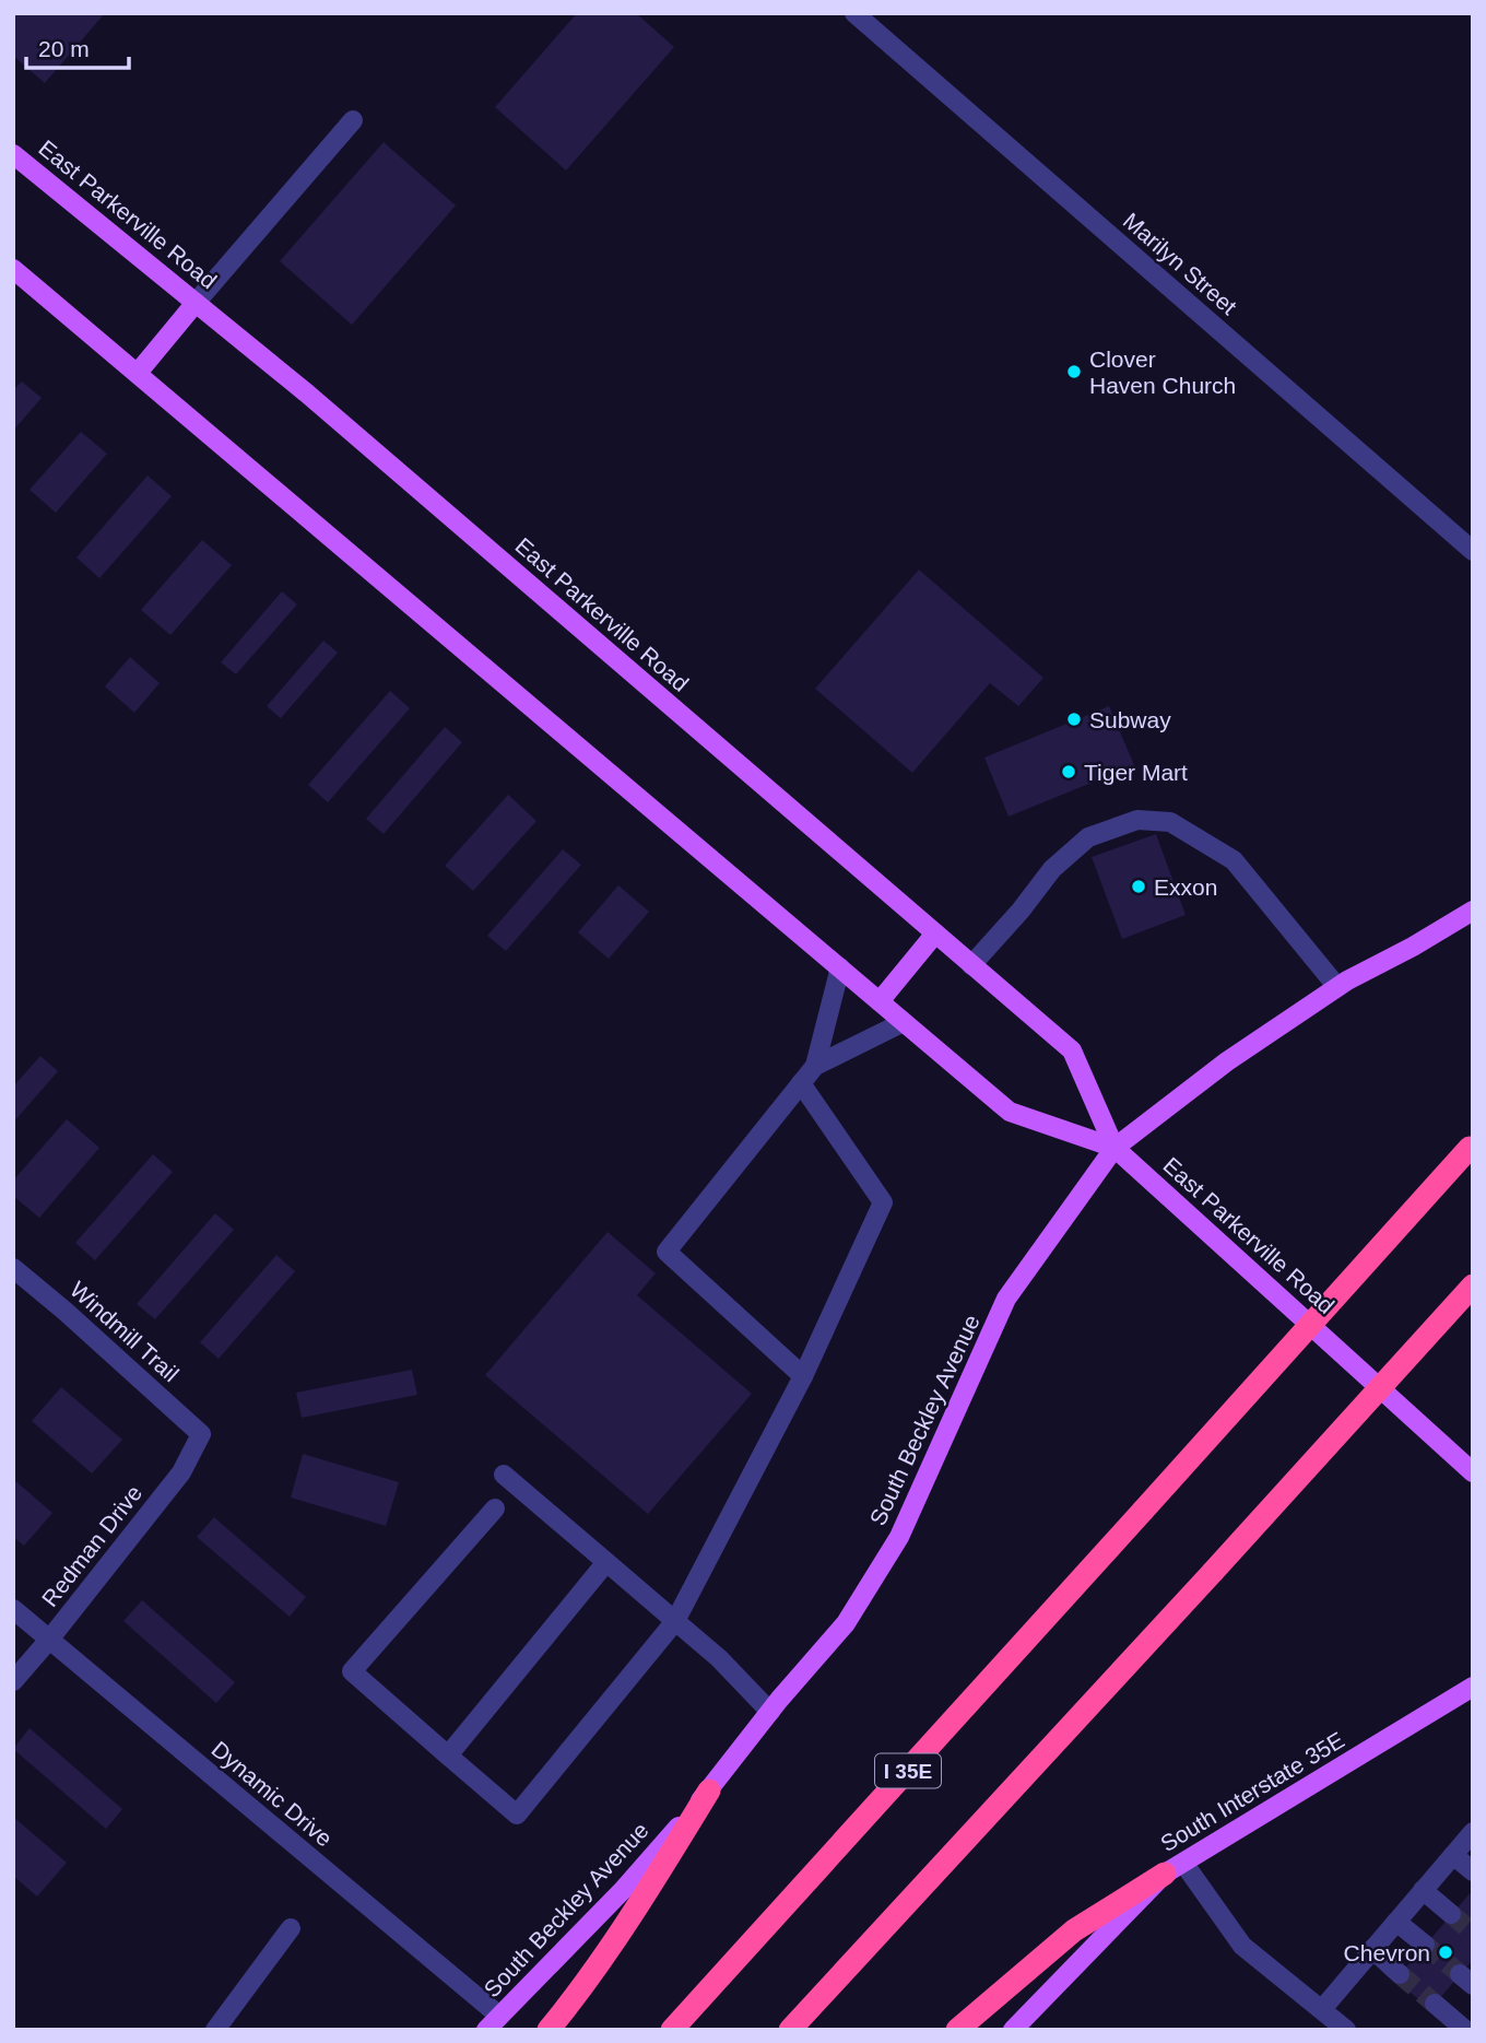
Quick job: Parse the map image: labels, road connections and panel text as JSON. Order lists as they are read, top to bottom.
{
  "streets": {
    "highway": ["I 35E"],
    "main road": ["East Parkerville Road", "South Beckley Avenue", "South Interstate 35E"],
    "street": [
      "Marilyn Street",
      "Windmill Trail",
      "Redman Drive",
      "Dynamic Drive"
    ]
  },
  "crossings": [
    ["East Parkerville Road", "South Beckley Avenue"],
    ["Windmill Trail", "Redman Drive"],
    ["South Beckley Avenue", "Dynamic Drive"],
    ["Redman Drive", "Dynamic Drive"]
  ],
  "places": [
    "Clover Haven Church",
    "Subway",
    "Tiger Mart",
    "Exxon",
    "Chevron"
  ],
  "scale_bar": "20 m"
}
